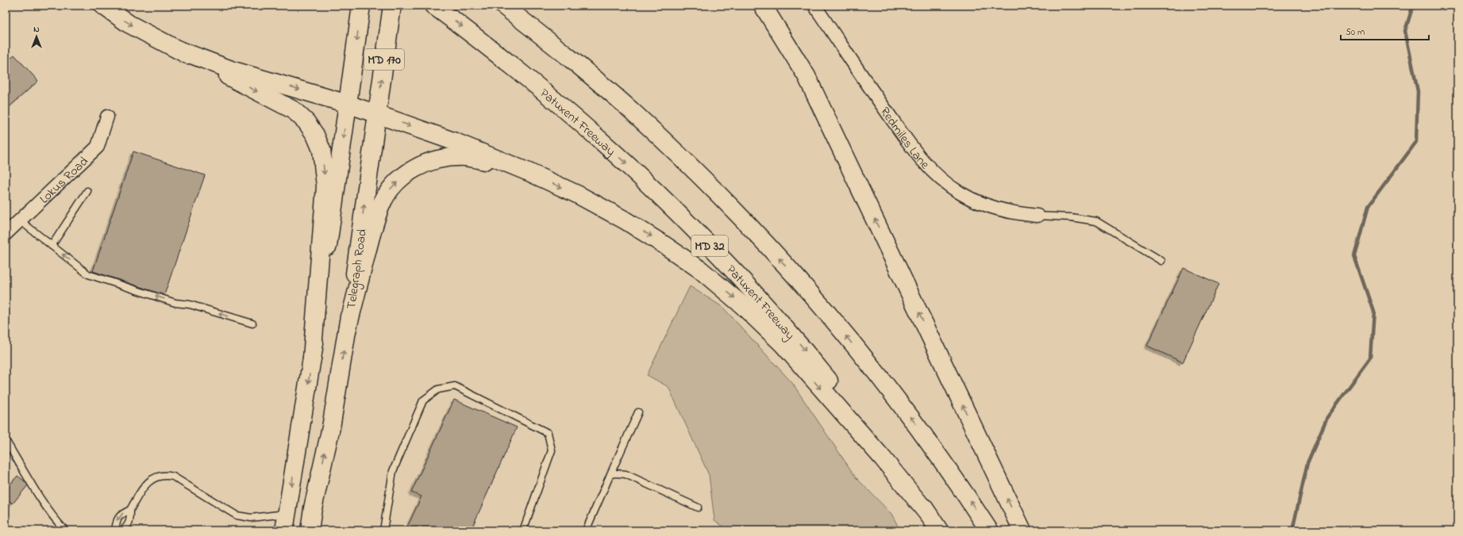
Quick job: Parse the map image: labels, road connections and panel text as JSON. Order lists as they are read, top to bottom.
{
  "streets": {
    "main road": [
      "MD 170",
      "Patuxent Freeway",
      "MD 32",
      "Telegraph Road"
    ],
    "street": ["Redmiles Lane", "Lokus Road"]
  },
  "scale_bar": "50 m",
  "north": "top"
}
